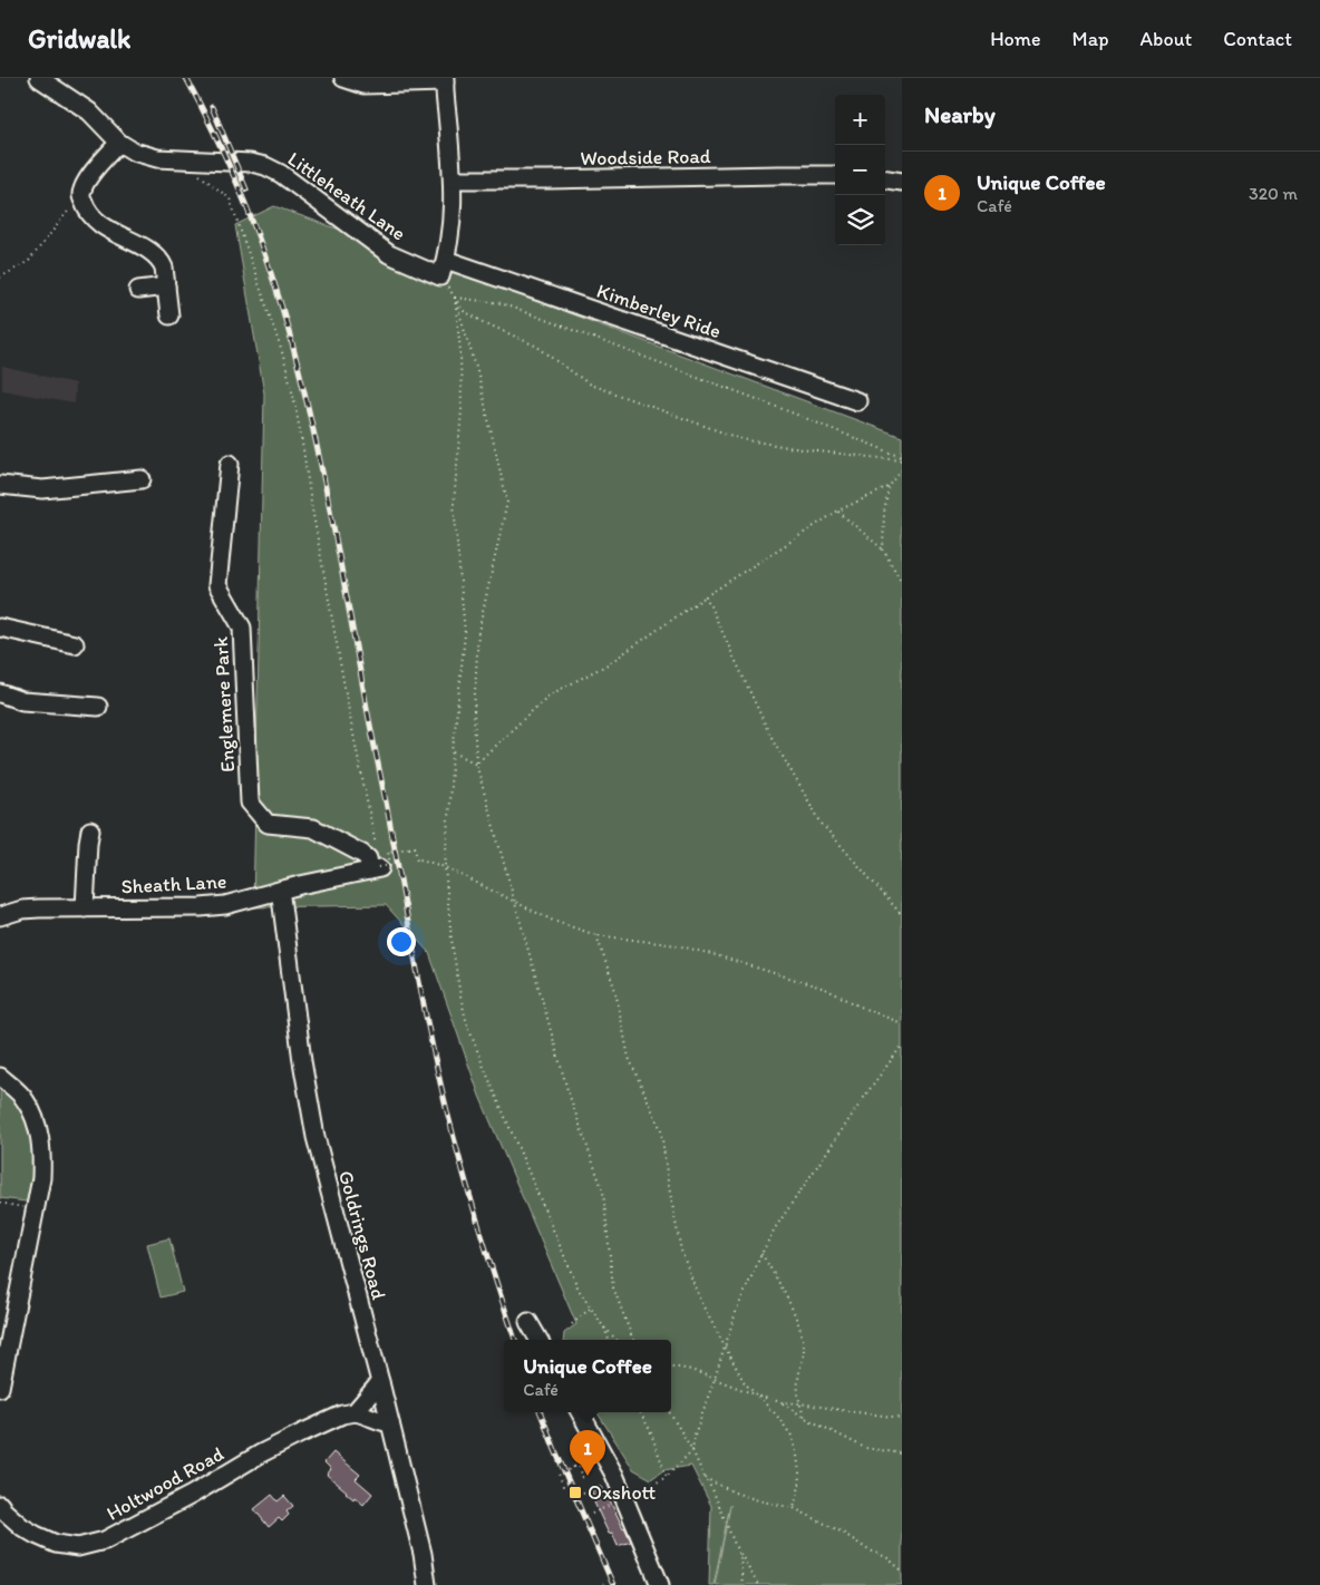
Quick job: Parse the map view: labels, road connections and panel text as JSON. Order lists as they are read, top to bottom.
{
  "streets": {
    "street": [
      "Woodside Road",
      "Littleheath Lane",
      "Kimberley Ride",
      "Englemere Park",
      "Sheath Lane",
      "Goldrings Road",
      "Holtwood Road"
    ]
  },
  "crossings": [
    ["Englemere Park", "Sheath Lane"],
    ["Sheath Lane", "Goldrings Road"],
    ["Goldrings Road", "Holtwood Road"]
  ],
  "places": {
    "transit": ["Oxshott"]
  },
  "page": {
    "header": "Gridwalk",
    "nav": [
      "Home",
      "Map",
      "About",
      "Contact"
    ],
    "heading": "Nearby",
    "map_buttons": ["+", "−"],
    "list": [
      {
        "mark": "1",
        "name": "Unique Coffee",
        "note": "Café",
        "value": "320 m"
      }
    ],
    "popup": ["Unique Coffee", "Café"],
    "pins": "1"
  }
}
